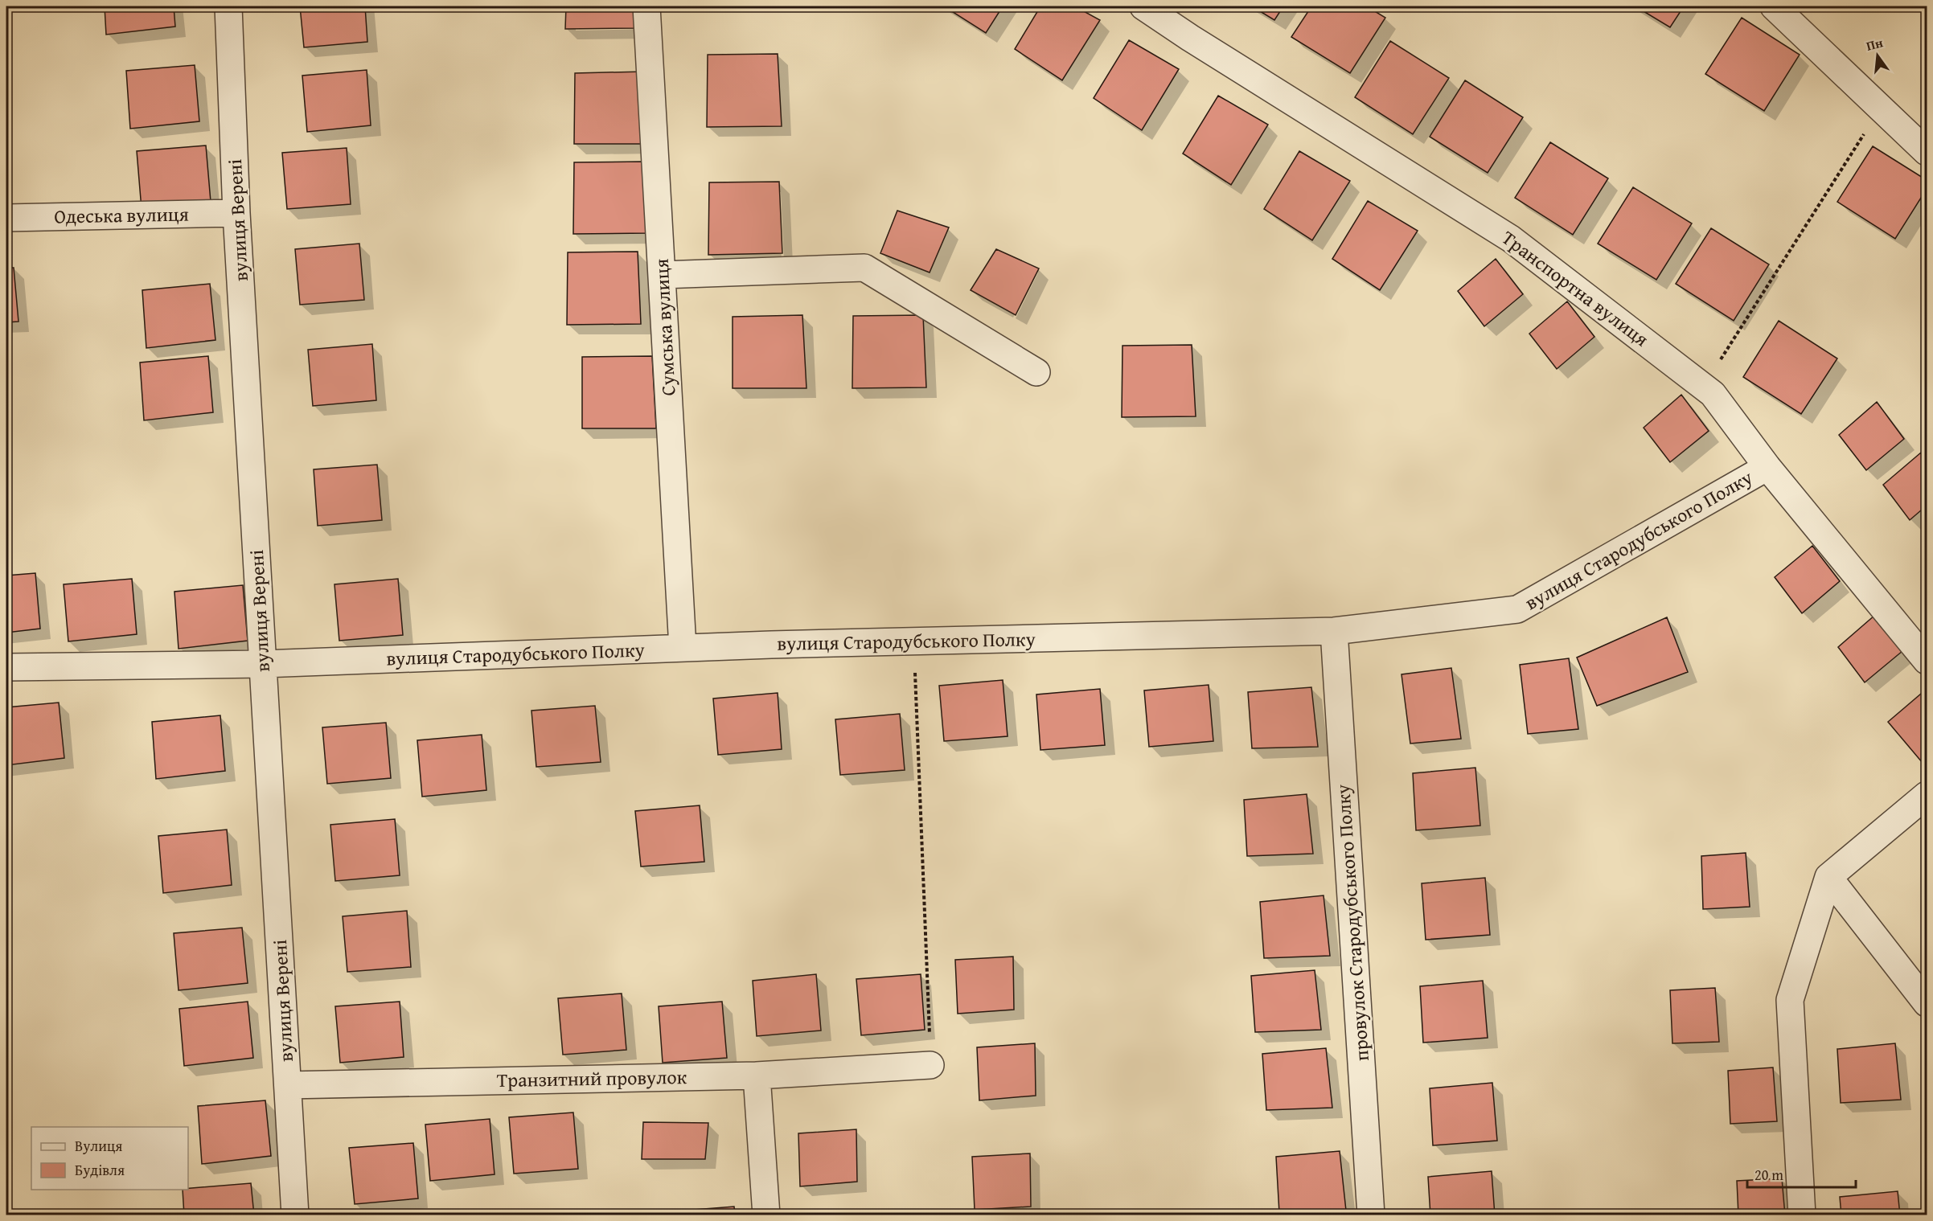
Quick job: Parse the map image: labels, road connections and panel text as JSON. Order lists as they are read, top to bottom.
{
  "streets": {
    "street": [
      "Одеська вулиця",
      "вулиця Верені",
      "Транспортна вулиця",
      "Сумська вулиця",
      "вулиця Стародубського Полку",
      "провулок Стародубського Полку",
      "Транзитний провулок"
    ]
  },
  "crossings": [
    ["Одеська вулиця", "вулиця Верені"],
    ["вулиця Верені", "вулиця Стародубського Полку"],
    ["вулиця Верені", "Транзитний провулок"],
    ["Транспортна вулиця", "вулиця Стародубського Полку"],
    ["Сумська вулиця", "вулиця Стародубського Полку"],
    ["вулиця Стародубського Полку", "провулок Стародубського Полку"]
  ],
  "legend": ["Вулиця", "Будівля"],
  "scale_bar": "20 m",
  "north": "top"
}
